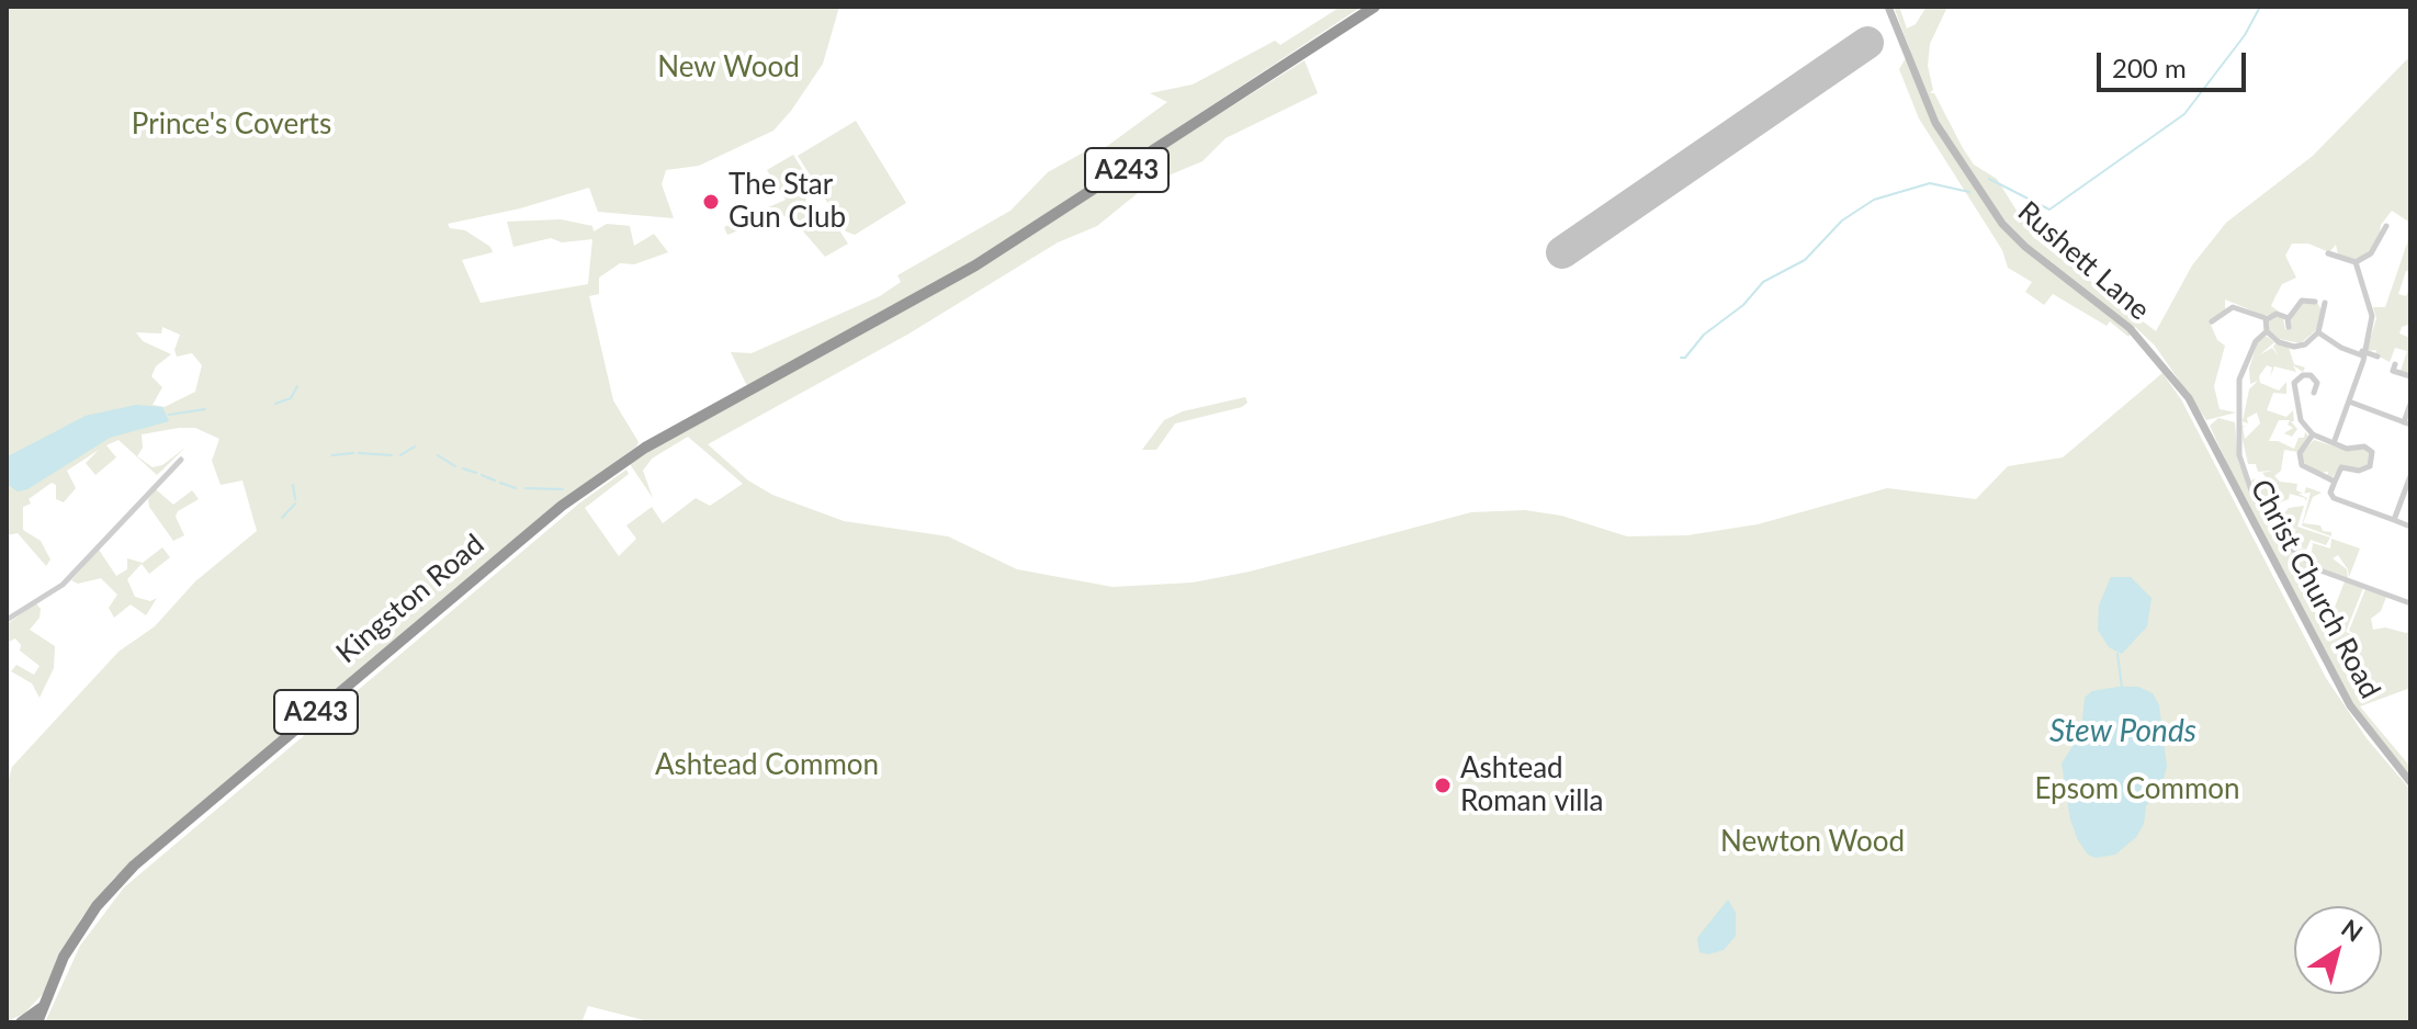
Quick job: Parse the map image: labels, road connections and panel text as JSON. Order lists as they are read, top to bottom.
{
  "streets": {
    "highway": ["A243", "Kingston Road"],
    "main road": ["Rushett Lane", "Christ Church Road"]
  },
  "crossings": [
    ["Rushett Lane", "Christ Church Road"]
  ],
  "water": ["Stew Ponds"],
  "parks": [
    "New Wood",
    "Prince's Coverts",
    "Ashtead Common",
    "Epsom Common",
    "Newton Wood"
  ],
  "places": ["The Star Gun Club", "Ashtead Roman villa"],
  "scale_bar": "200 m",
  "north": "top right"
}
